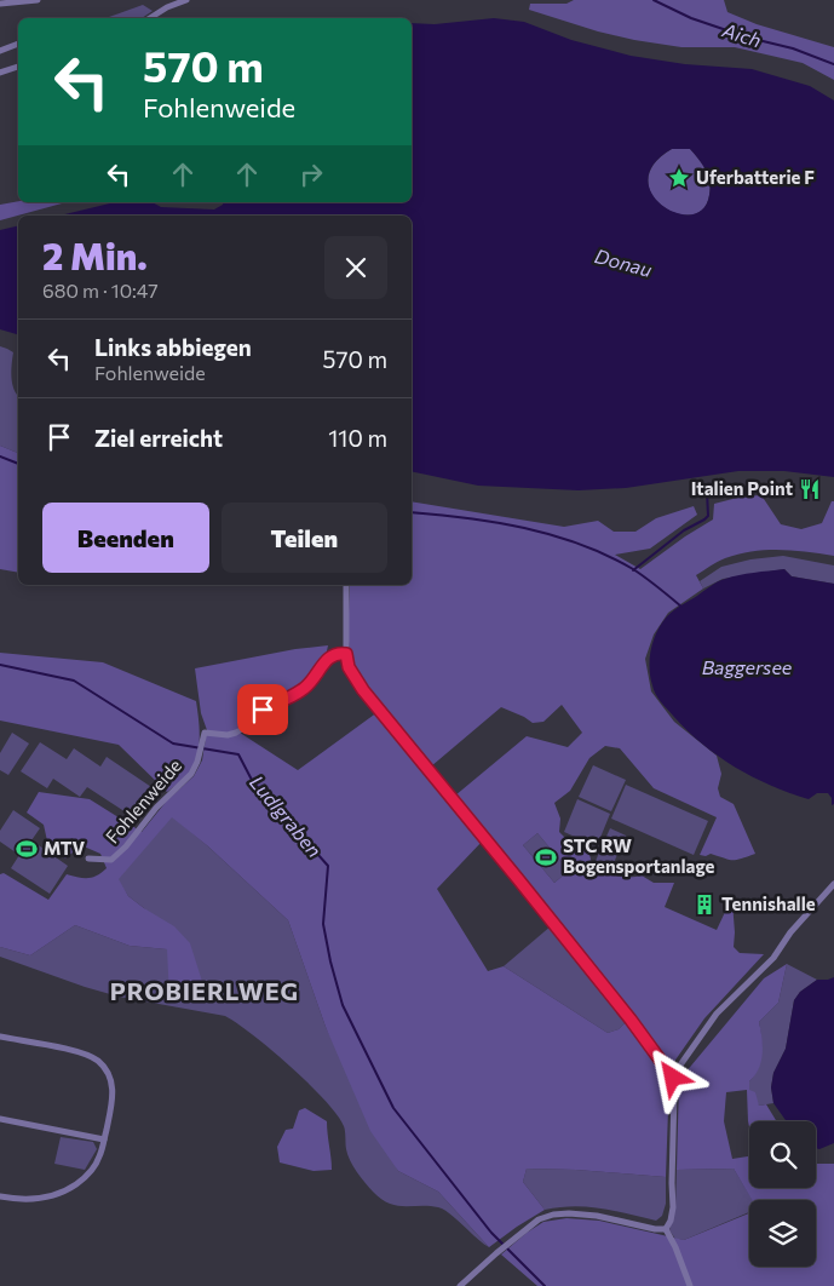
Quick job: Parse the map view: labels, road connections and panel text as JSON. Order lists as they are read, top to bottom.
{
  "streets": {
    "street": ["Fohlenweide"]
  },
  "districts": ["PROBIERLWEG"],
  "water": [
    "Aich",
    "Donau",
    "Baggersee",
    "Ludlgraben"
  ],
  "places": {
    "place": ["Uferbatterie F"],
    "restaurant": ["Italien Point"],
    "sports": ["MTV", "STC RW Bogensportanlage"],
    "building": ["Tennishalle"]
  },
  "page": {
    "turn": ["570 m", "Fohlenweide"],
    "heading": ["2 Min.", "680 m · 10:47"],
    "list": [
      {
        "name": "Links abbiegen",
        "note": "Fohlenweide",
        "value": "570 m"
      },
      {
        "name": "Ziel erreicht",
        "value": "110 m"
      }
    ],
    "buttons": ["Beenden", "Teilen"]
  }
}
